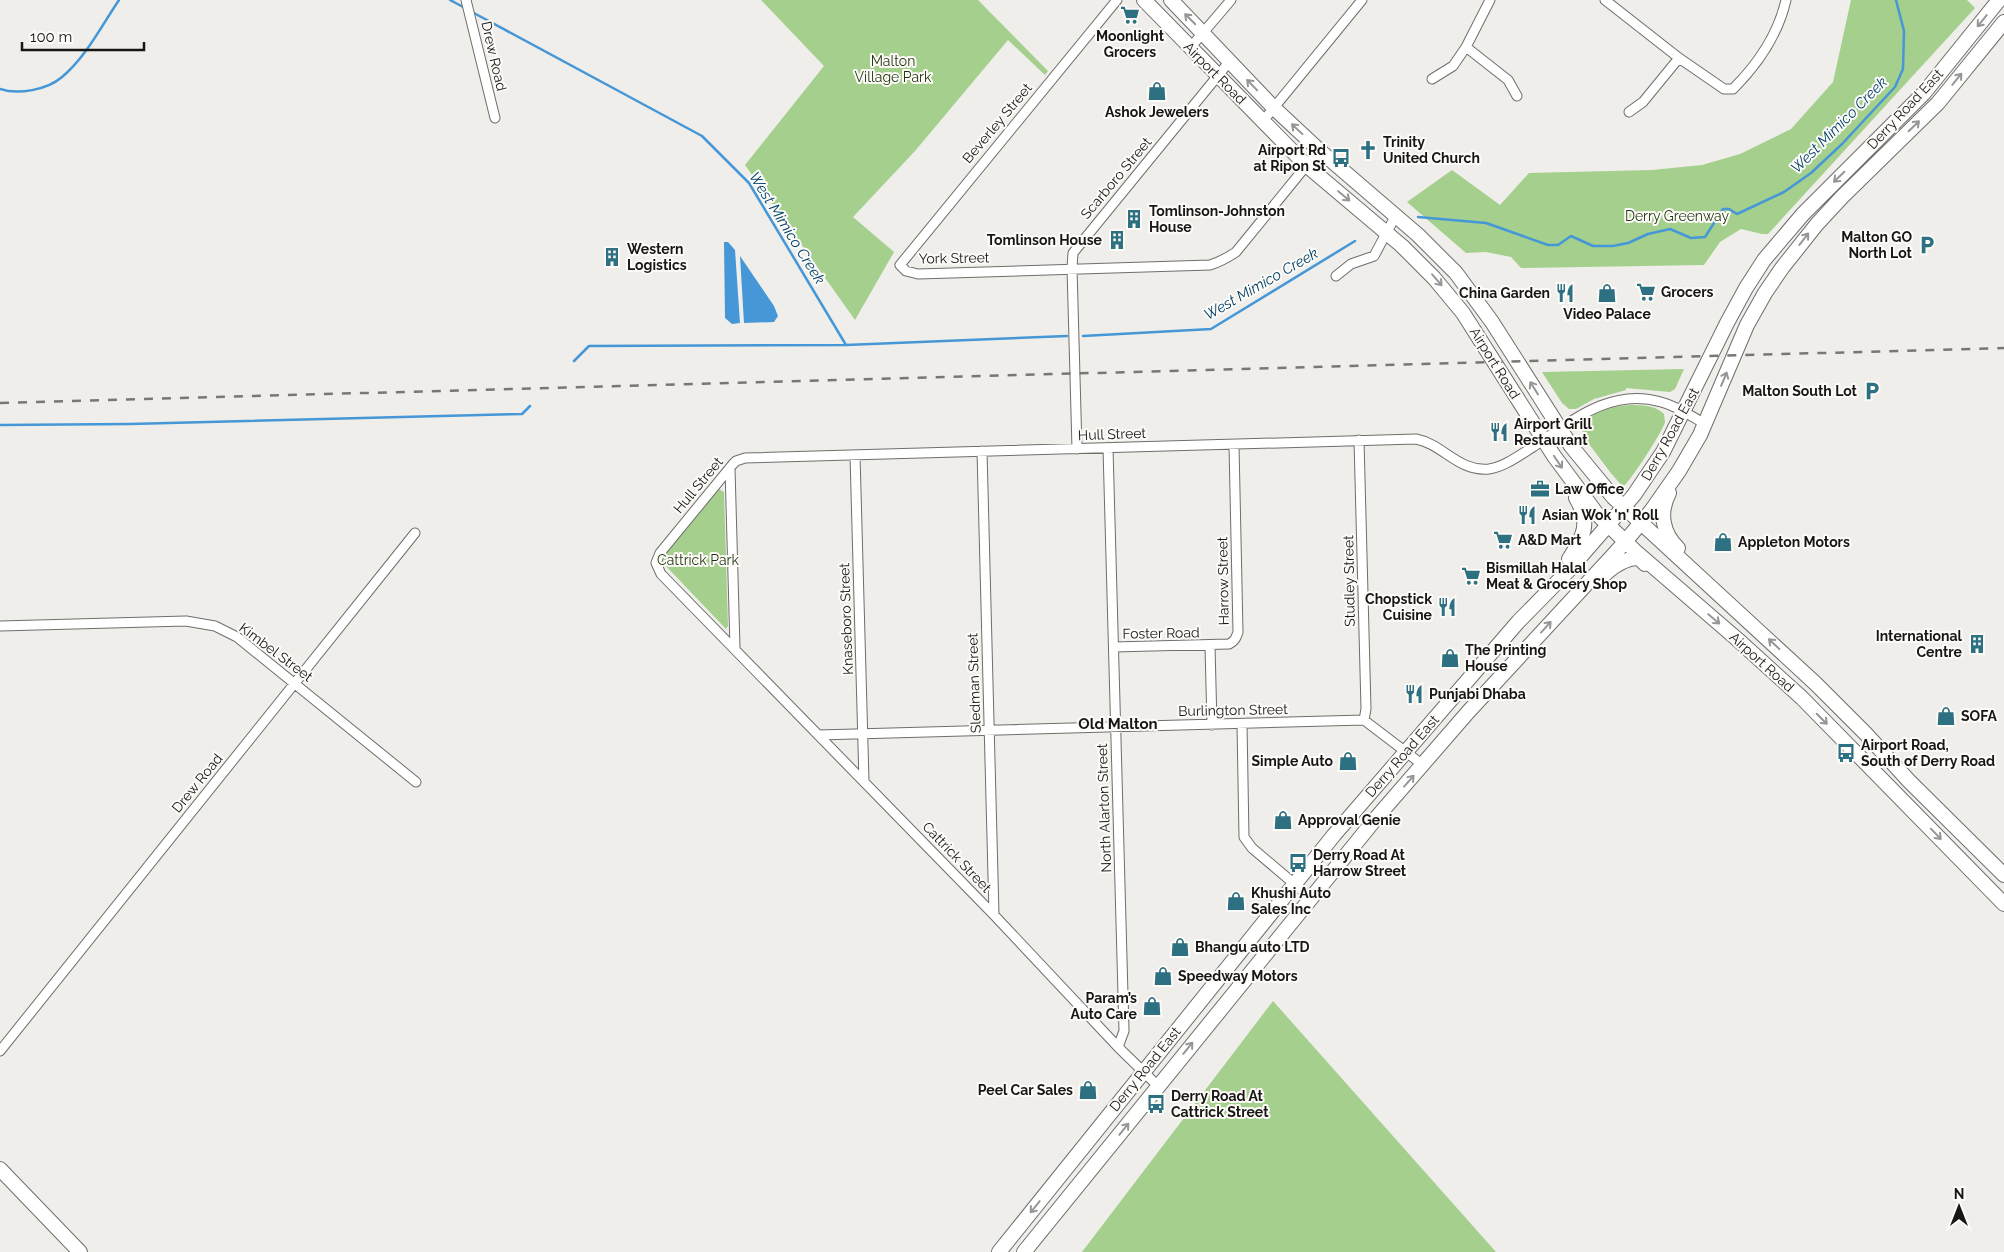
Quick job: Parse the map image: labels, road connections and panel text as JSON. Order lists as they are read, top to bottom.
{
  "streets": {
    "main road": ["Airport Road", "Derry Road East"],
    "street": [
      "Drew Road",
      "Beverley Street",
      "Scarboro Street",
      "York Street",
      "Hull Street",
      "Harrow Street",
      "Studley Street",
      "Knaseboro Street",
      "Foster Road",
      "Kimbel Street",
      "Sledman Street",
      "Burlington Street",
      "North Alarton Street",
      "Cattrick Street"
    ]
  },
  "crossings": [
    ["Drew Road", "Kimbel Street"],
    ["Airport Road", "Derry Road East"],
    ["Airport Road", "Scarboro Street"],
    ["Airport Road", "York Street"],
    ["Airport Road", "Hull Street"],
    ["Derry Road East", "Hull Street"],
    ["Derry Road East", "Cattrick Street"],
    ["Beverley Street", "York Street"],
    ["Scarboro Street", "York Street"],
    ["Scarboro Street", "Hull Street"],
    ["Hull Street", "Harrow Street"],
    ["Hull Street", "Studley Street"],
    ["Hull Street", "Knaseboro Street"],
    ["Hull Street", "Sledman Street"],
    ["Hull Street", "North Alarton Street"],
    ["Hull Street", "Cattrick Street"],
    ["Harrow Street", "Foster Road"],
    ["Studley Street", "Burlington Street"],
    ["Knaseboro Street", "Burlington Street"],
    ["Knaseboro Street", "Cattrick Street"],
    ["Foster Road", "North Alarton Street"],
    ["Sledman Street", "Burlington Street"],
    ["Sledman Street", "Cattrick Street"],
    ["Burlington Street", "North Alarton Street"],
    ["Burlington Street", "Cattrick Street"],
    ["North Alarton Street", "Cattrick Street"]
  ],
  "districts": ["Old Malton"],
  "water": ["West Mimico Creek"],
  "parks": ["Malton Village Park", "Derry Greenway", "Cattrick Park"],
  "places": {
    "supermarket": [
      "Moonlight Grocers",
      "Grocers",
      "A&D Mart",
      "Bismillah Halal Meat & Grocery Shop"
    ],
    "shop": [
      "Ashok Jewelers",
      "Video Palace",
      "Appleton Motors",
      "The Printing House",
      "SOFA",
      "Simple Auto",
      "Approval Genie",
      "Khushi Auto Sales Inc",
      "Bhangu auto LTD",
      "Speedway Motors",
      "Param’s Auto Care",
      "Peel Car Sales"
    ],
    "church": ["Trinity United Church"],
    "bus stop": [
      "Airport Rd at Ripon St",
      "Airport Road, South of Derry Road",
      "Derry Road At Harrow Street",
      "Derry Road At Cattrick Street"
    ],
    "building": [
      "Tomlinson-Johnston House",
      "Tomlinson House",
      "Western Logistics",
      "International Centre"
    ],
    "parking": ["Malton GO North Lot", "Malton South Lot"],
    "restaurant": [
      "China Garden",
      "Airport Grill Restaurant",
      "Asian Wok 'n' Roll",
      "Chopstick Cuisine",
      "Punjabi Dhaba"
    ],
    "office": ["Law Office"]
  },
  "scale_bar": "100 m",
  "north": "top"
}
